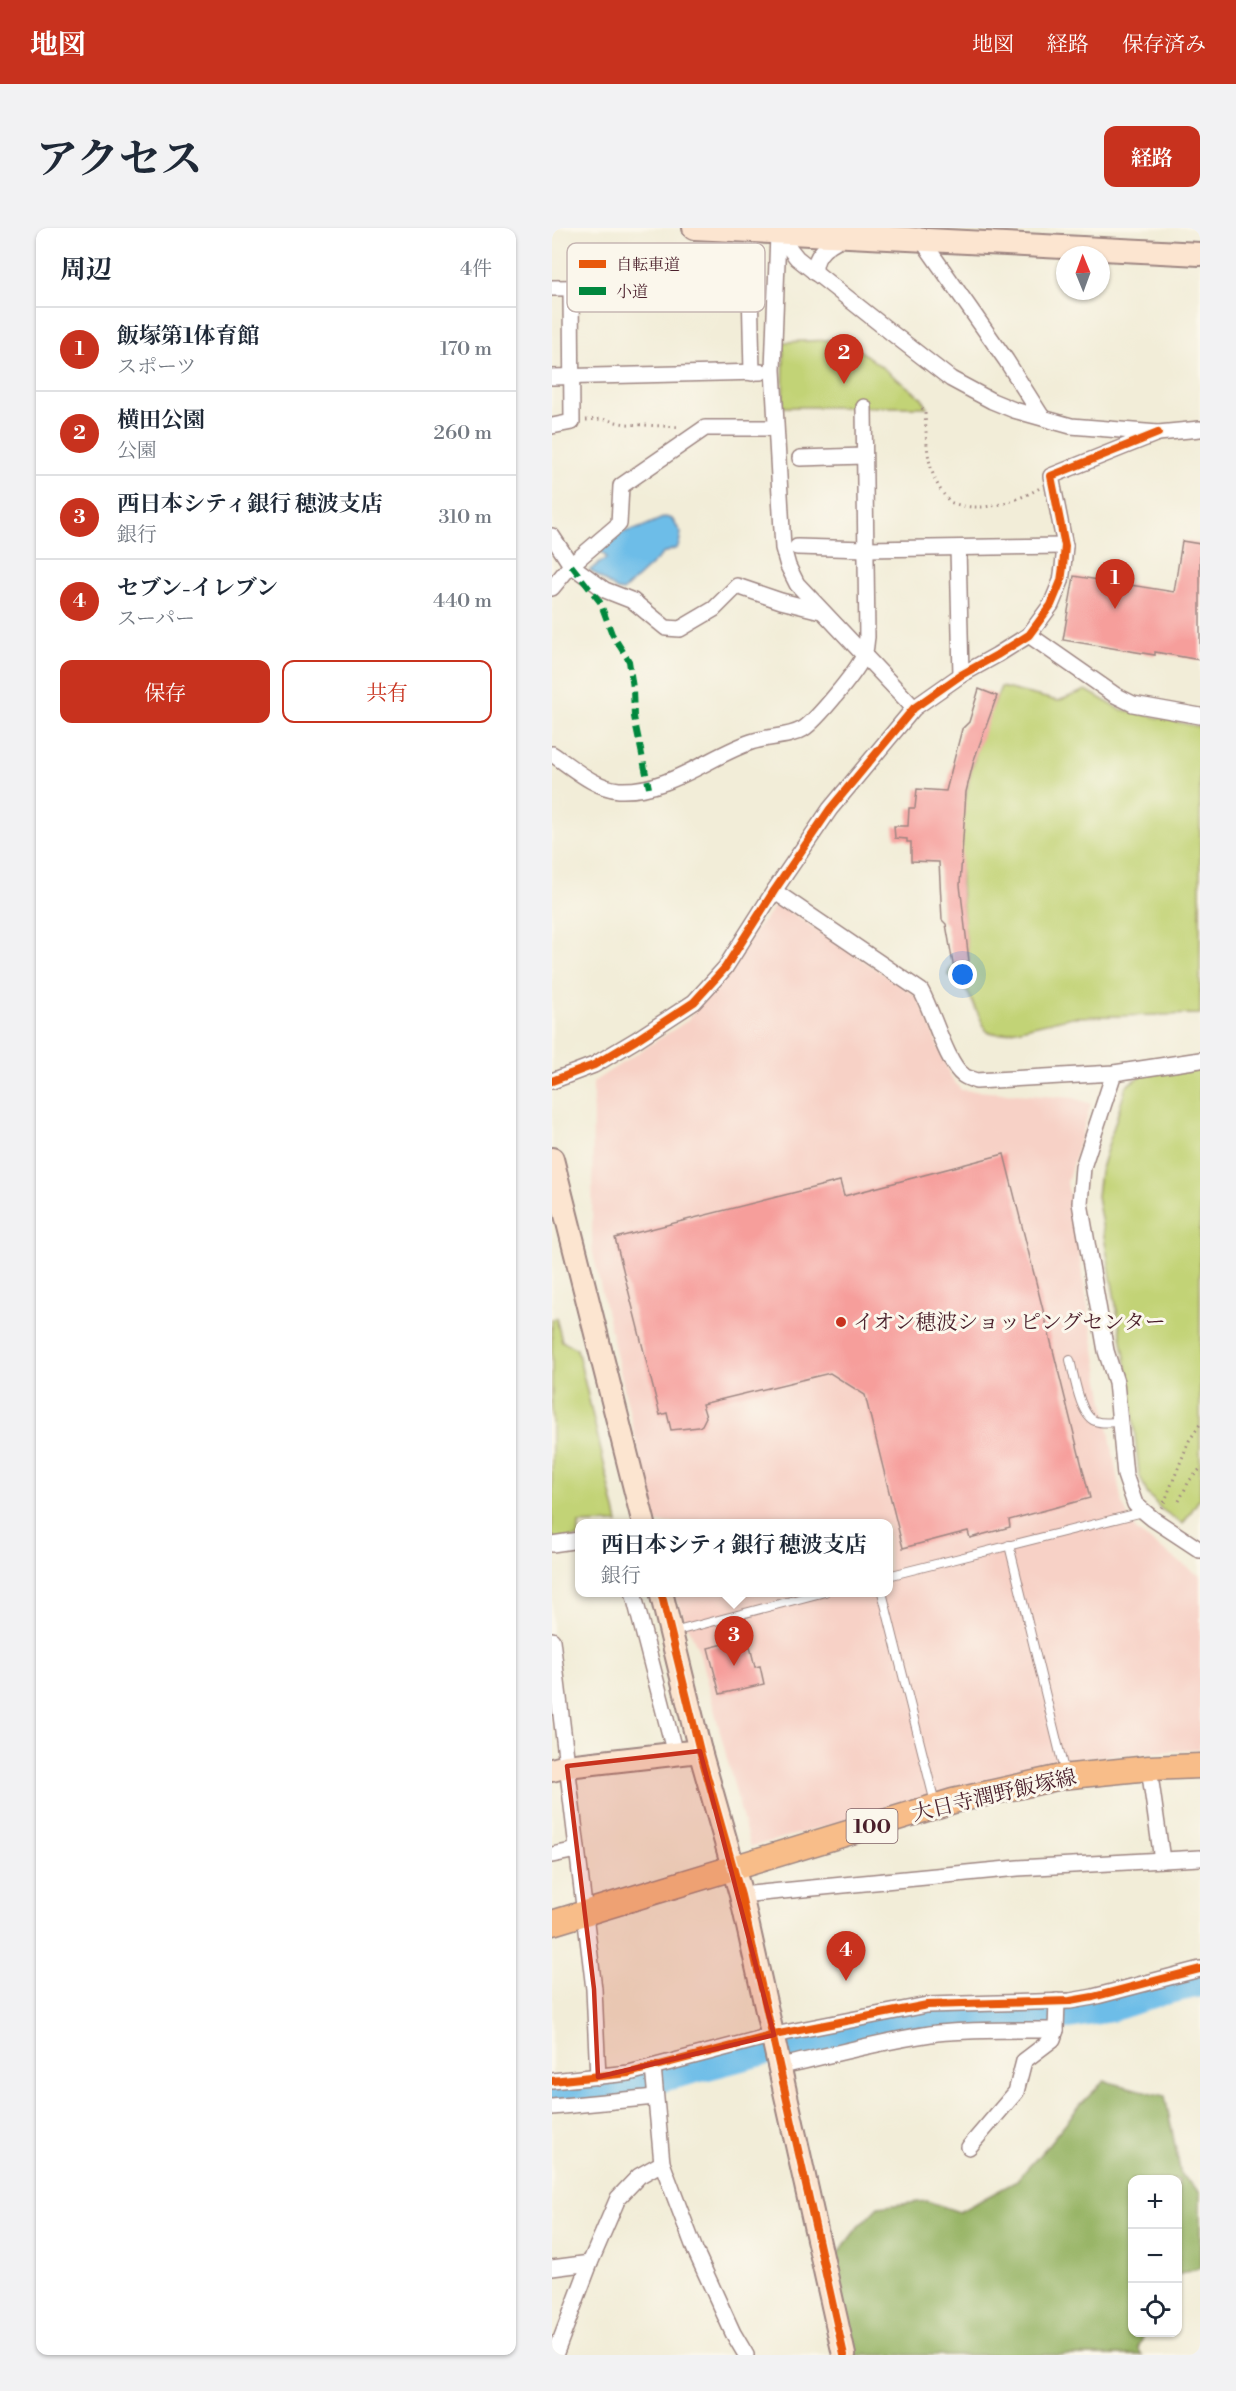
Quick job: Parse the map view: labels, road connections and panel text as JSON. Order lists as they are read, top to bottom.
{
  "streets": {
    "main road": ["大日寺潤野飯塚線", "100"]
  },
  "places": ["イオン穂波ショッピングセンター"],
  "legend": ["自転車道", "小道"],
  "north": "top",
  "page": {
    "header": "地図",
    "nav": ["地図", "経路", "保存済み"],
    "title": "アクセス",
    "buttons": [
      "経路",
      ["保存", "共有"]
    ],
    "heading": ["周辺", "4件"],
    "list": [
      {
        "mark": "1",
        "name": "飯塚第1体育館",
        "note": "スポーツ",
        "value": "170 m"
      },
      {
        "mark": "2",
        "name": "横田公園",
        "note": "公園",
        "value": "260 m"
      },
      {
        "mark": "3",
        "name": "西日本シティ銀行 穂波支店",
        "note": "銀行",
        "value": "310 m"
      },
      {
        "mark": "4",
        "name": "セブン-イレブン",
        "note": "スーパー",
        "value": "440 m"
      }
    ],
    "pins": [
      "2",
      "1",
      "3",
      "4"
    ],
    "popup": ["西日本シティ銀行 穂波支店", "銀行"],
    "map_buttons": ["+", "−"]
  }
}
